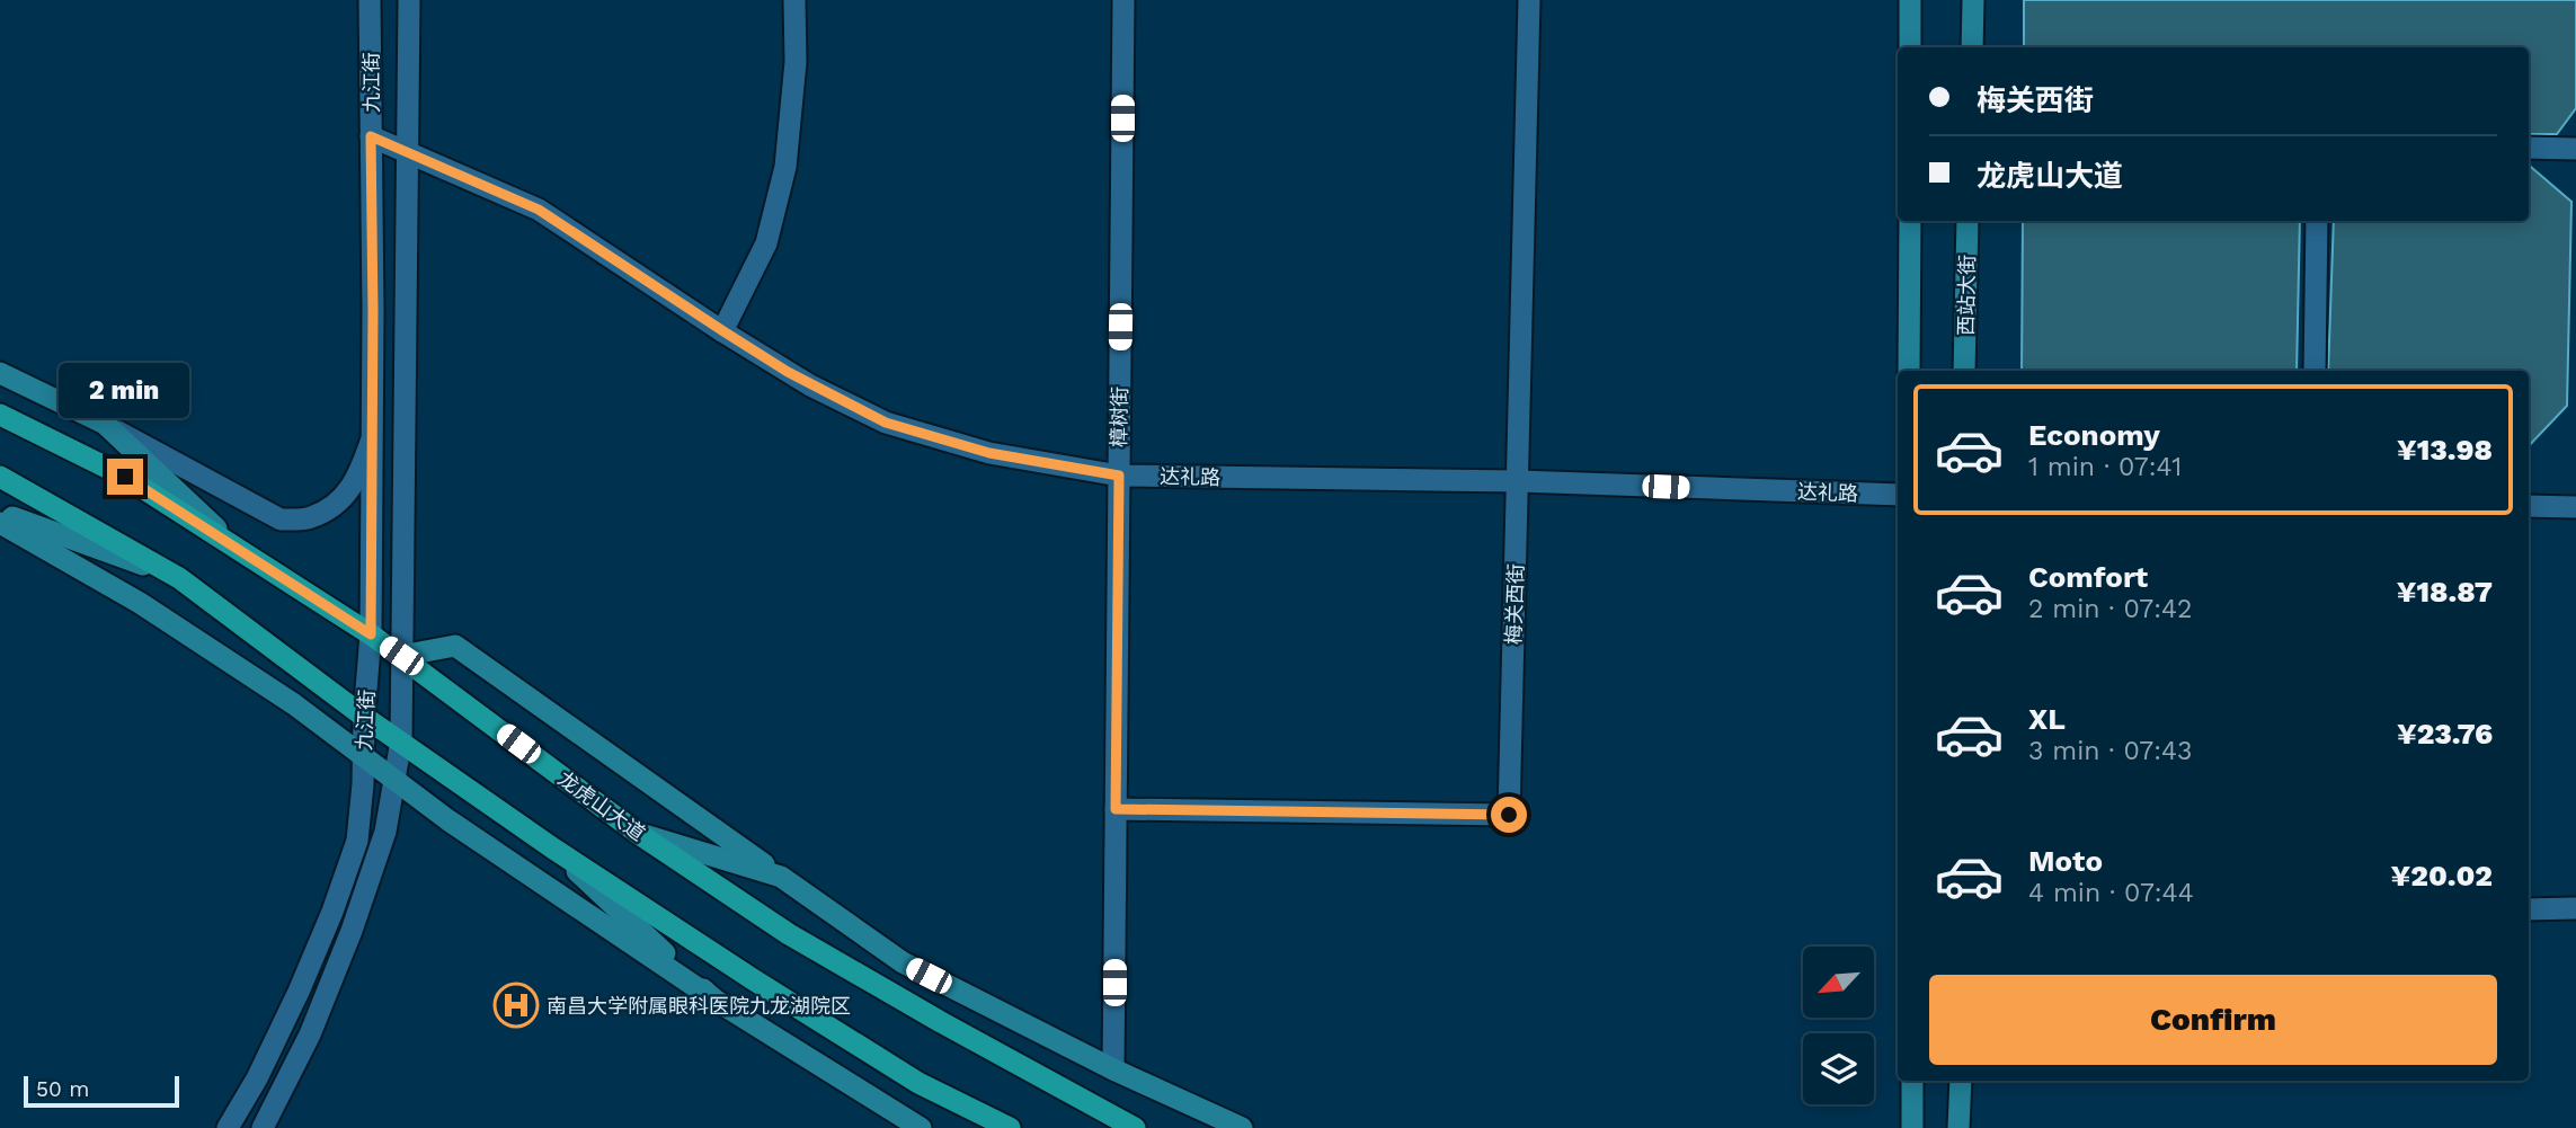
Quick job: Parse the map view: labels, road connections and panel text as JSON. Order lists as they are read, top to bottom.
{
  "streets": {
    "main road": ["西站大街", "龙虎山大道"],
    "street": [
      "九江街",
      "樟树街",
      "达礼路",
      "梅关西街"
    ]
  },
  "crossings": [
    ["九江街", "达礼路"],
    ["九江街", "龙虎山大道"],
    ["樟树街", "达礼路"],
    ["樟树街", "梅关西街"],
    ["达礼路", "梅关西街"]
  ],
  "places": {
    "hospital": ["南昌大学附属眼科医院九龙湖院区"]
  },
  "scale_bar": "50 m",
  "north": "bottom left",
  "page": {
    "banner": ["梅关西街", "龙虎山大道"],
    "bubble": "2 min",
    "list": [
      {
        "name": "Economy",
        "note": "1 min · 07:41",
        "value": "¥13.98"
      },
      {
        "name": "Comfort",
        "note": "2 min · 07:42",
        "value": "¥18.87"
      },
      {
        "name": "XL",
        "note": "3 min · 07:43",
        "value": "¥23.76"
      },
      {
        "name": "Moto",
        "note": "4 min · 07:44",
        "value": "¥20.02"
      }
    ],
    "buttons": "Confirm",
    "scale": "50 m"
  }
}
